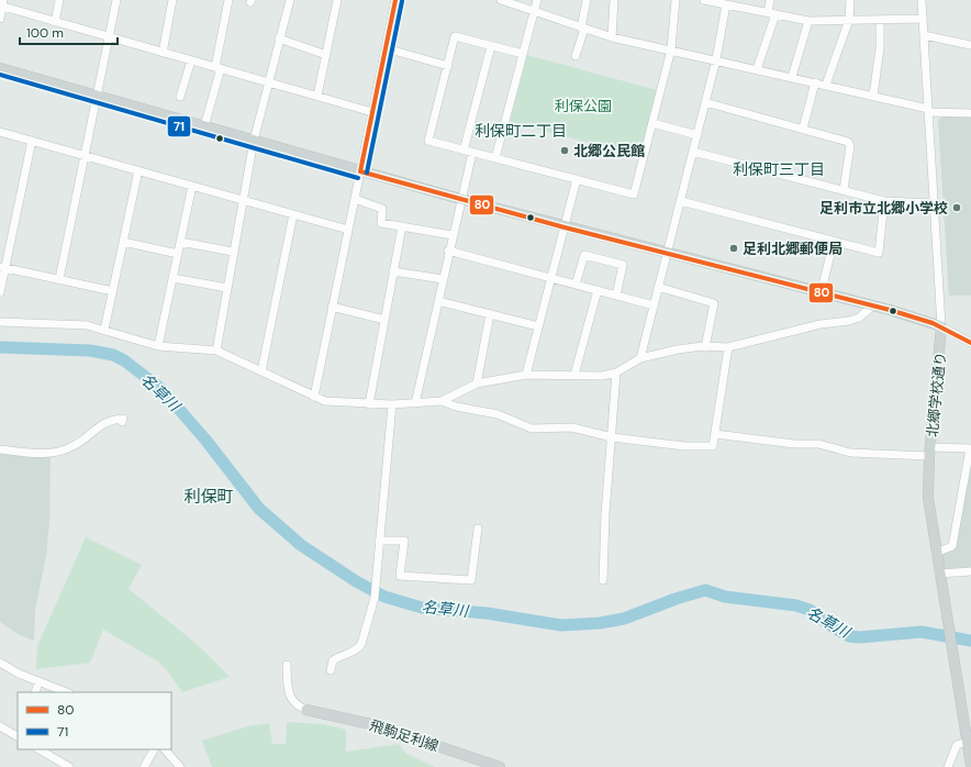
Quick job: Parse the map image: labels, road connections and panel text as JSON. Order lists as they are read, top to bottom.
{
  "streets": {
    "main road": ["北郷学校通り", "飛駒足利線"]
  },
  "districts": ["利保町二丁目", "利保町三丁目", "利保町"],
  "water": ["名草川"],
  "parks": ["利保公園"],
  "places": ["北郷公民館", "足利市立北郷小学校", "足利北郷郵便局"],
  "lines": ["transit line 80", "transit line 71"],
  "legend": ["80", "71"],
  "scale_bar": "100 m"
}
